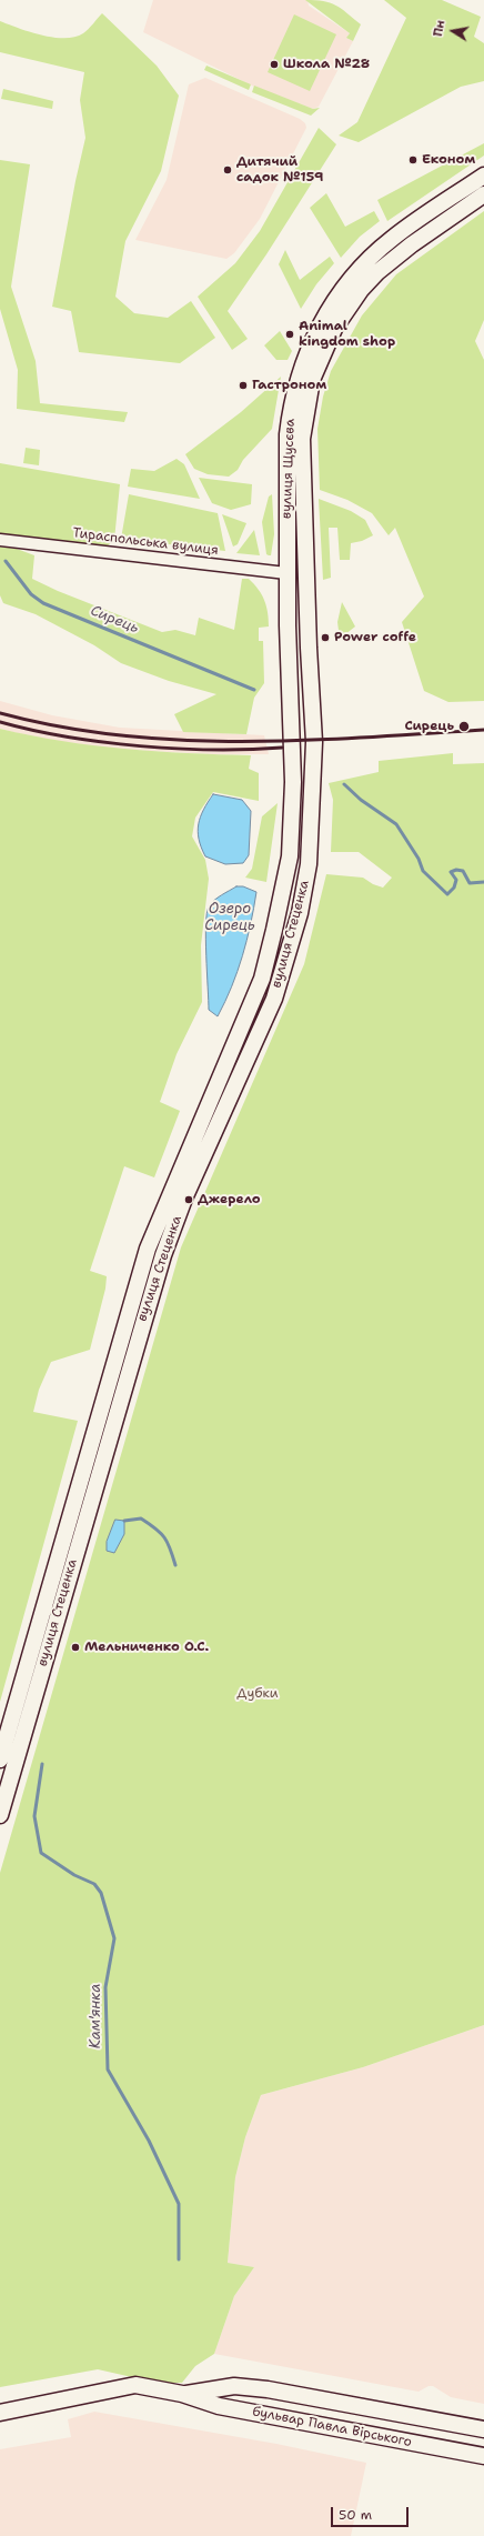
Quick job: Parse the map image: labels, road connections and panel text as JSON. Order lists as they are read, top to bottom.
{
  "streets": {
    "main road": ["вулиця Щусєва", "вулиця Стеценка", "бульвар Павла Вірського"],
    "street": ["Тираспольська вулиця"]
  },
  "crossings": [
    ["вулиця Щусєва", "Тираспольська вулиця"],
    ["вулиця Щусєва", "вулиця Стеценка"]
  ],
  "water": ["Сирець", "Озеро Сирець", "Кам'янка"],
  "parks": ["Дубки"],
  "places": [
    "Школа №28",
    "Економ",
    "Дитячий садок №159",
    "Animal kingdom shop",
    "Гастроном",
    "Power coffe",
    "Сирець",
    "Джерело",
    "Мельниченко О.С."
  ],
  "scale_bar": "50 m",
  "north": "left"
}
